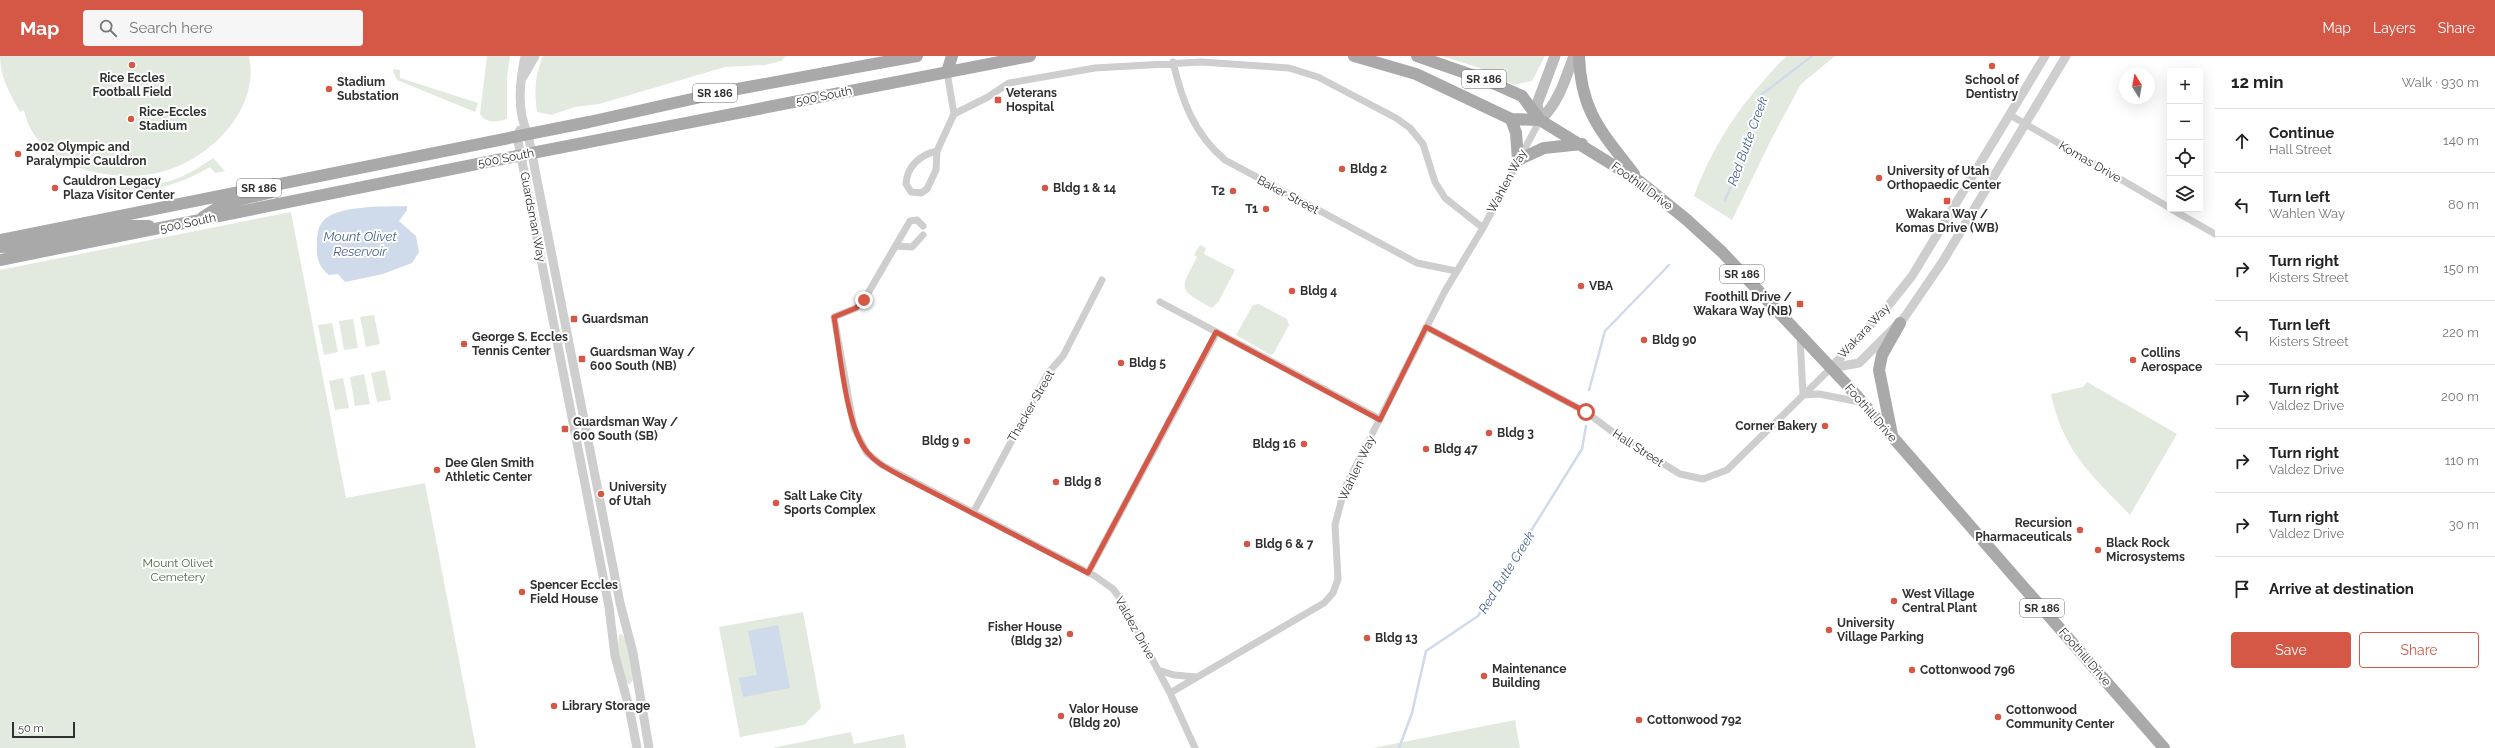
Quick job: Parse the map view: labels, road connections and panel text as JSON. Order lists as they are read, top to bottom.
{
  "streets": {
    "main road": ["SR 186", "500 South", "Foothill Drive"],
    "street": [
      "Komas Drive",
      "Wahlen Way",
      "Baker Street",
      "Guardsman Way",
      "Wakara Way",
      "Thacker Street",
      "Hall Street",
      "Valdez Drive"
    ]
  },
  "crossings": [
    ["500 South", "Guardsman Way"],
    ["Komas Drive", "Wakara Way"],
    ["Wahlen Way", "Foothill Drive"],
    ["Wahlen Way", "Baker Street"],
    ["Wahlen Way", "Hall Street"],
    ["Wahlen Way", "Valdez Drive"],
    ["Foothill Drive", "Wakara Way"],
    ["Foothill Drive", "Hall Street"],
    ["Wakara Way", "Hall Street"],
    ["Thacker Street", "Valdez Drive"]
  ],
  "water": ["Red Butte Creek", "Mount Olivet Reservoir"],
  "parks": ["Mount Olivet Cemetery"],
  "places": {
    "other": [
      "Rice Eccles Football Field",
      "School of Dentistry",
      "Stadium Substation",
      "Rice-Eccles Stadium",
      "2002 Olympic and Paralympic Cauldron",
      "Bldg 2",
      "University of Utah Orthopaedic Center",
      "Cauldron Legacy Plaza Visitor Center",
      "Bldg 1 & 14",
      "T2",
      "T1",
      "VBA",
      "Bldg 4",
      "Bldg 90",
      "George S. Eccles Tennis Center",
      "Collins Aerospace",
      "Bldg 5",
      "Corner Bakery",
      "Bldg 3",
      "Bldg 9",
      "Bldg 16",
      "Bldg 47",
      "Dee Glen Smith Athletic Center",
      "Bldg 8",
      "University of Utah",
      "Salt Lake City Sports Complex",
      "Recursion Pharmaceuticals",
      "Bldg 6 & 7",
      "Black Rock Microsystems",
      "Spencer Eccles Field House",
      "West Village Central Plant",
      "University Village Parking",
      "Fisher House (Bldg 32)",
      "Bldg 13",
      "Cottonwood 796",
      "Maintenance Building",
      "Library Storage",
      "Valor House (Bldg 20)",
      "Cottonwood Community Center",
      "Cottonwood 792"
    ],
    "transit": [
      "Veterans Hospital",
      "Wakara Way / Komas Drive (WB)",
      "Foothill Drive / Wakara Way (NB)",
      "Guardsman",
      "Guardsman Way / 600 South (NB)",
      "Guardsman Way / 600 South (SB)"
    ]
  },
  "scale_bar": "50 m",
  "north": "top",
  "page": {
    "header": "Map",
    "search": "Search here",
    "nav": ["Map", "Layers", "Share"],
    "heading": ["12 min", "Walk · 930 m"],
    "map_buttons": ["+", "−"],
    "list": [
      ["Continue", "Hall Street", "140 m"],
      ["Turn left", "Wahlen Way", "80 m"],
      ["Turn right", "Kisters Street", "150 m"],
      ["Turn left", "Kisters Street", "220 m"],
      ["Turn right", "Valdez Drive", "200 m"],
      ["Turn right", "Valdez Drive", "110 m"],
      ["Turn right", "Valdez Drive", "30 m"],
      "Arrive at destination"
    ],
    "buttons": ["Save", "Share"],
    "scale": "50 m"
  }
}
